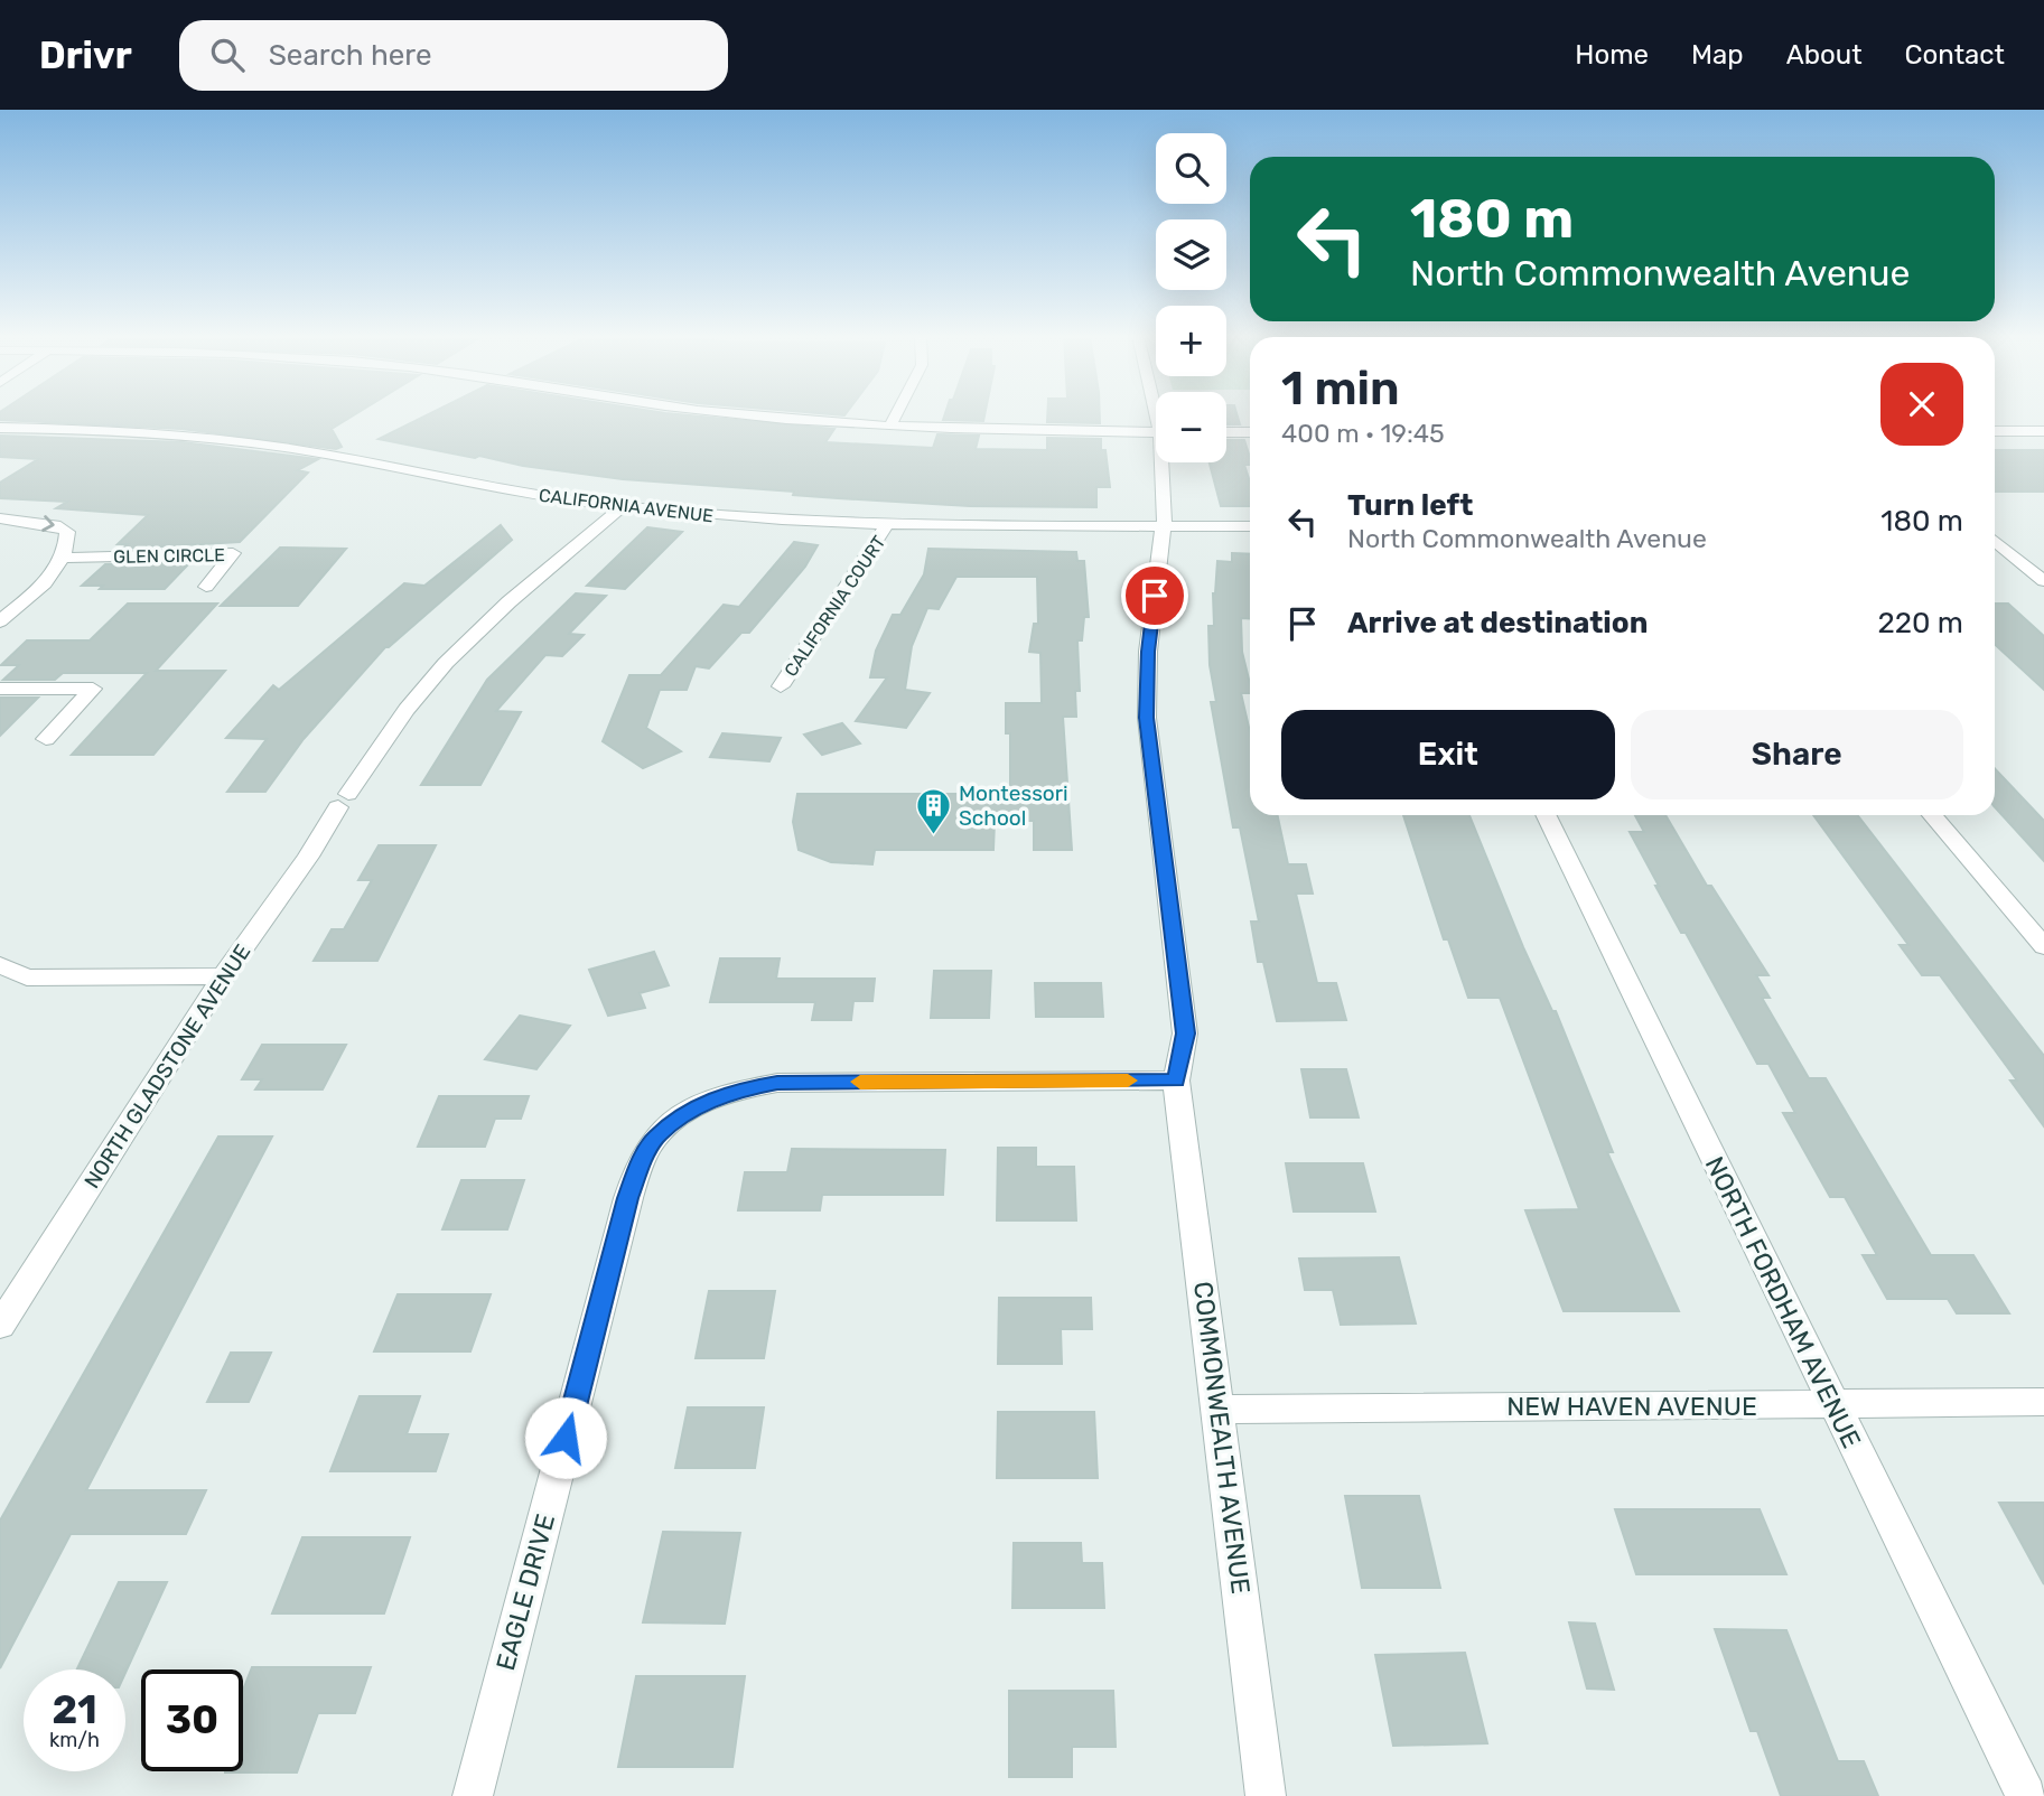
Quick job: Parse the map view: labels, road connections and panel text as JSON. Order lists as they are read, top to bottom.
{
  "streets": {
    "street": [
      "CALIFORNIA AVENUE",
      "GLEN CIRCLE",
      "CALIFORNIA COURT",
      "NORTH GLADSTONE AVENUE",
      "NORTH FORDHAM AVENUE",
      "NEW HAVEN AVENUE",
      "COMMONWEALTH AVENUE",
      "EAGLE DRIVE"
    ]
  },
  "crossings": [
    ["CALIFORNIA AVENUE", "CALIFORNIA COURT"],
    ["CALIFORNIA AVENUE", "NORTH GLADSTONE AVENUE"],
    ["CALIFORNIA AVENUE", "COMMONWEALTH AVENUE"],
    ["NORTH FORDHAM AVENUE", "NEW HAVEN AVENUE"],
    ["NEW HAVEN AVENUE", "COMMONWEALTH AVENUE"],
    ["COMMONWEALTH AVENUE", "EAGLE DRIVE"]
  ],
  "places": {
    "building": ["Montessori School"]
  },
  "page": {
    "header": "Drivr",
    "search": "Search here",
    "nav": [
      "Home",
      "Map",
      "About",
      "Contact"
    ],
    "map_buttons": ["+", "−"],
    "turn": ["180 m", "North Commonwealth Avenue"],
    "heading": ["1 min", "400 m · 19:45"],
    "list": [
      {
        "name": "Turn left",
        "note": "North Commonwealth Avenue",
        "value": "180 m"
      },
      {
        "name": "Arrive at destination",
        "value": "220 m"
      }
    ],
    "buttons": ["Exit", "Share"],
    "speed": "21 km/h",
    "limit": "30"
  }
}
